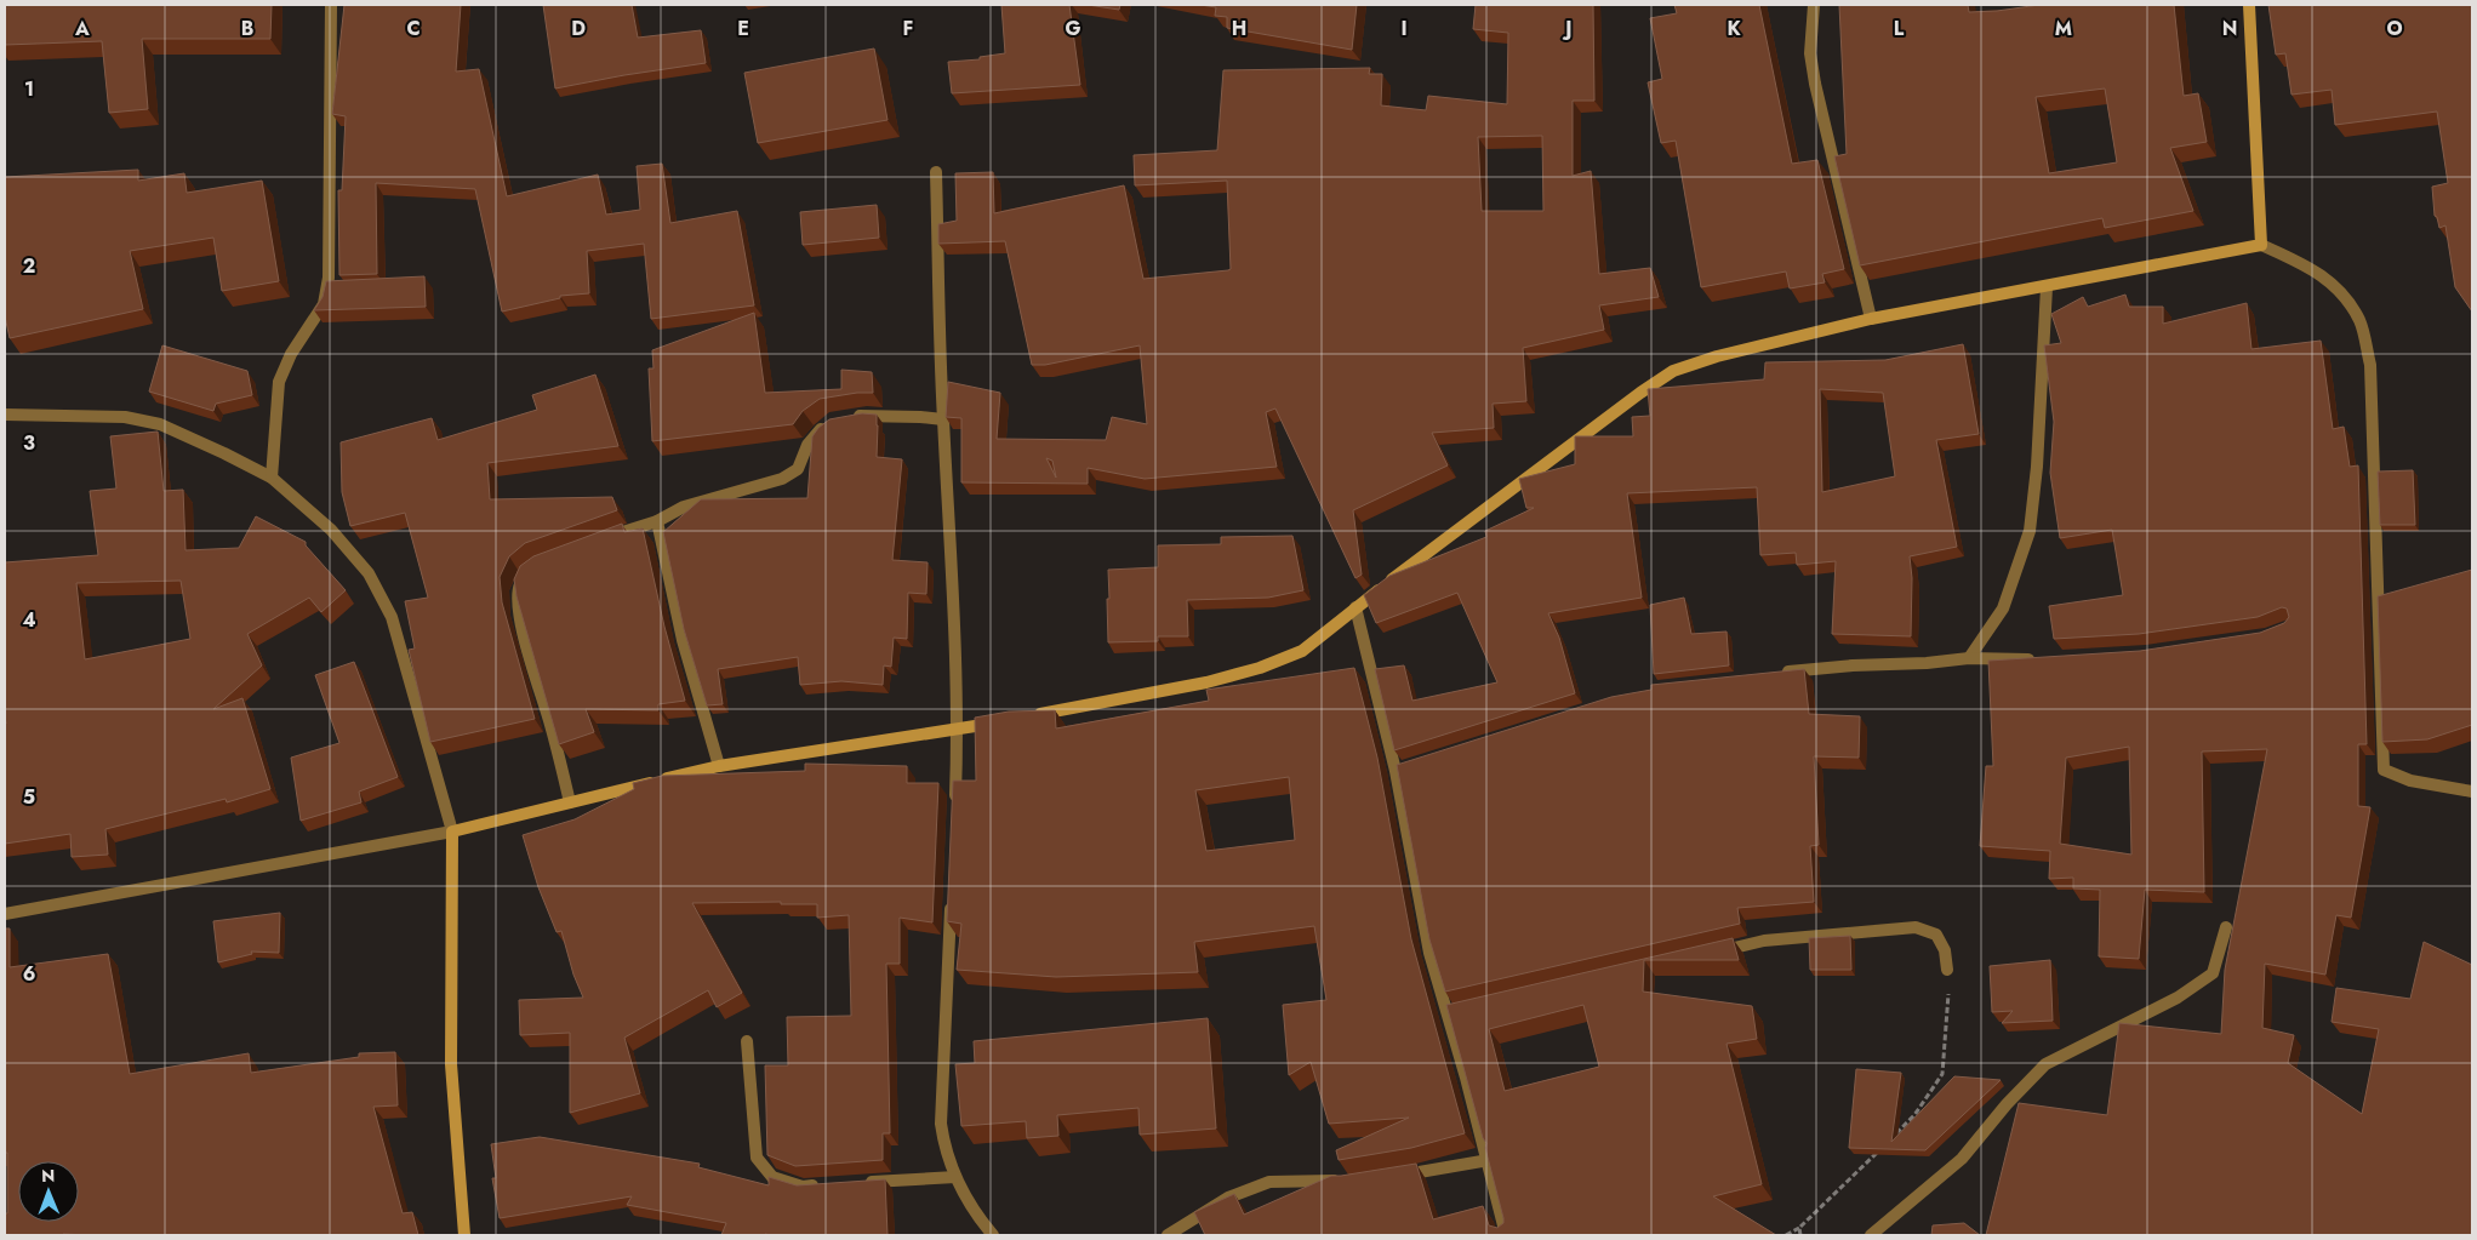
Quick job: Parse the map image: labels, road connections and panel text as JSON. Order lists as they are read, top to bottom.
{
  "north": "top",
  "grid": {
    "columns": [
      "A",
      "B",
      "C",
      "D",
      "E",
      "F",
      "G",
      "H",
      "I",
      "J",
      "K",
      "L",
      "M",
      "N",
      "O"
    ],
    "rows": [
      "1",
      "2",
      "3",
      "4",
      "5",
      "6"
    ]
  }
}
